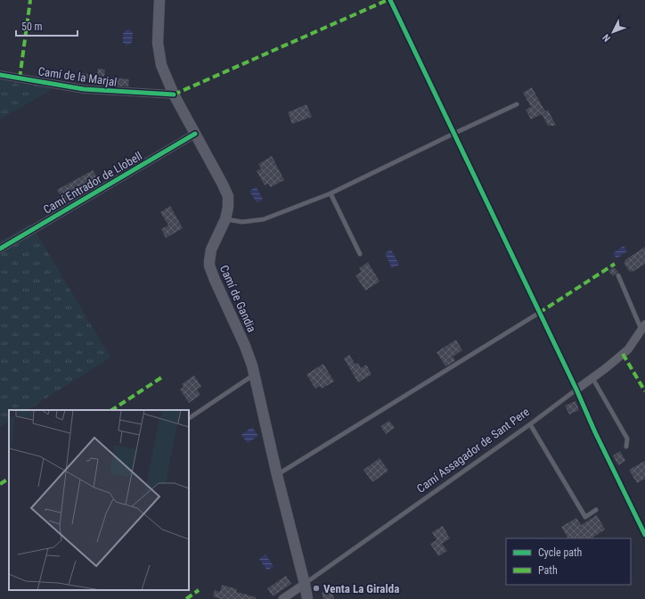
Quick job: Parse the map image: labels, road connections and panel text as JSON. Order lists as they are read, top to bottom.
{
  "streets": {
    "main road": ["Camí de Gandia"],
    "street": ["Camí de la Marjal", "Camí Entrador de Llobell", "Camí Assagador de Sant Pere"]
  },
  "crossings": [
    ["Camí de la Marjal", "Camí de Gandia"],
    ["Camí Entrador de Llobell", "Camí de Gandia"],
    ["Camí de Gandia", "Camí Assagador de Sant Pere"]
  ],
  "places": ["Venta La Giralda"],
  "legend": ["Cycle path", "Path"],
  "scale_bar": "50 m",
  "north": "bottom left"
}
